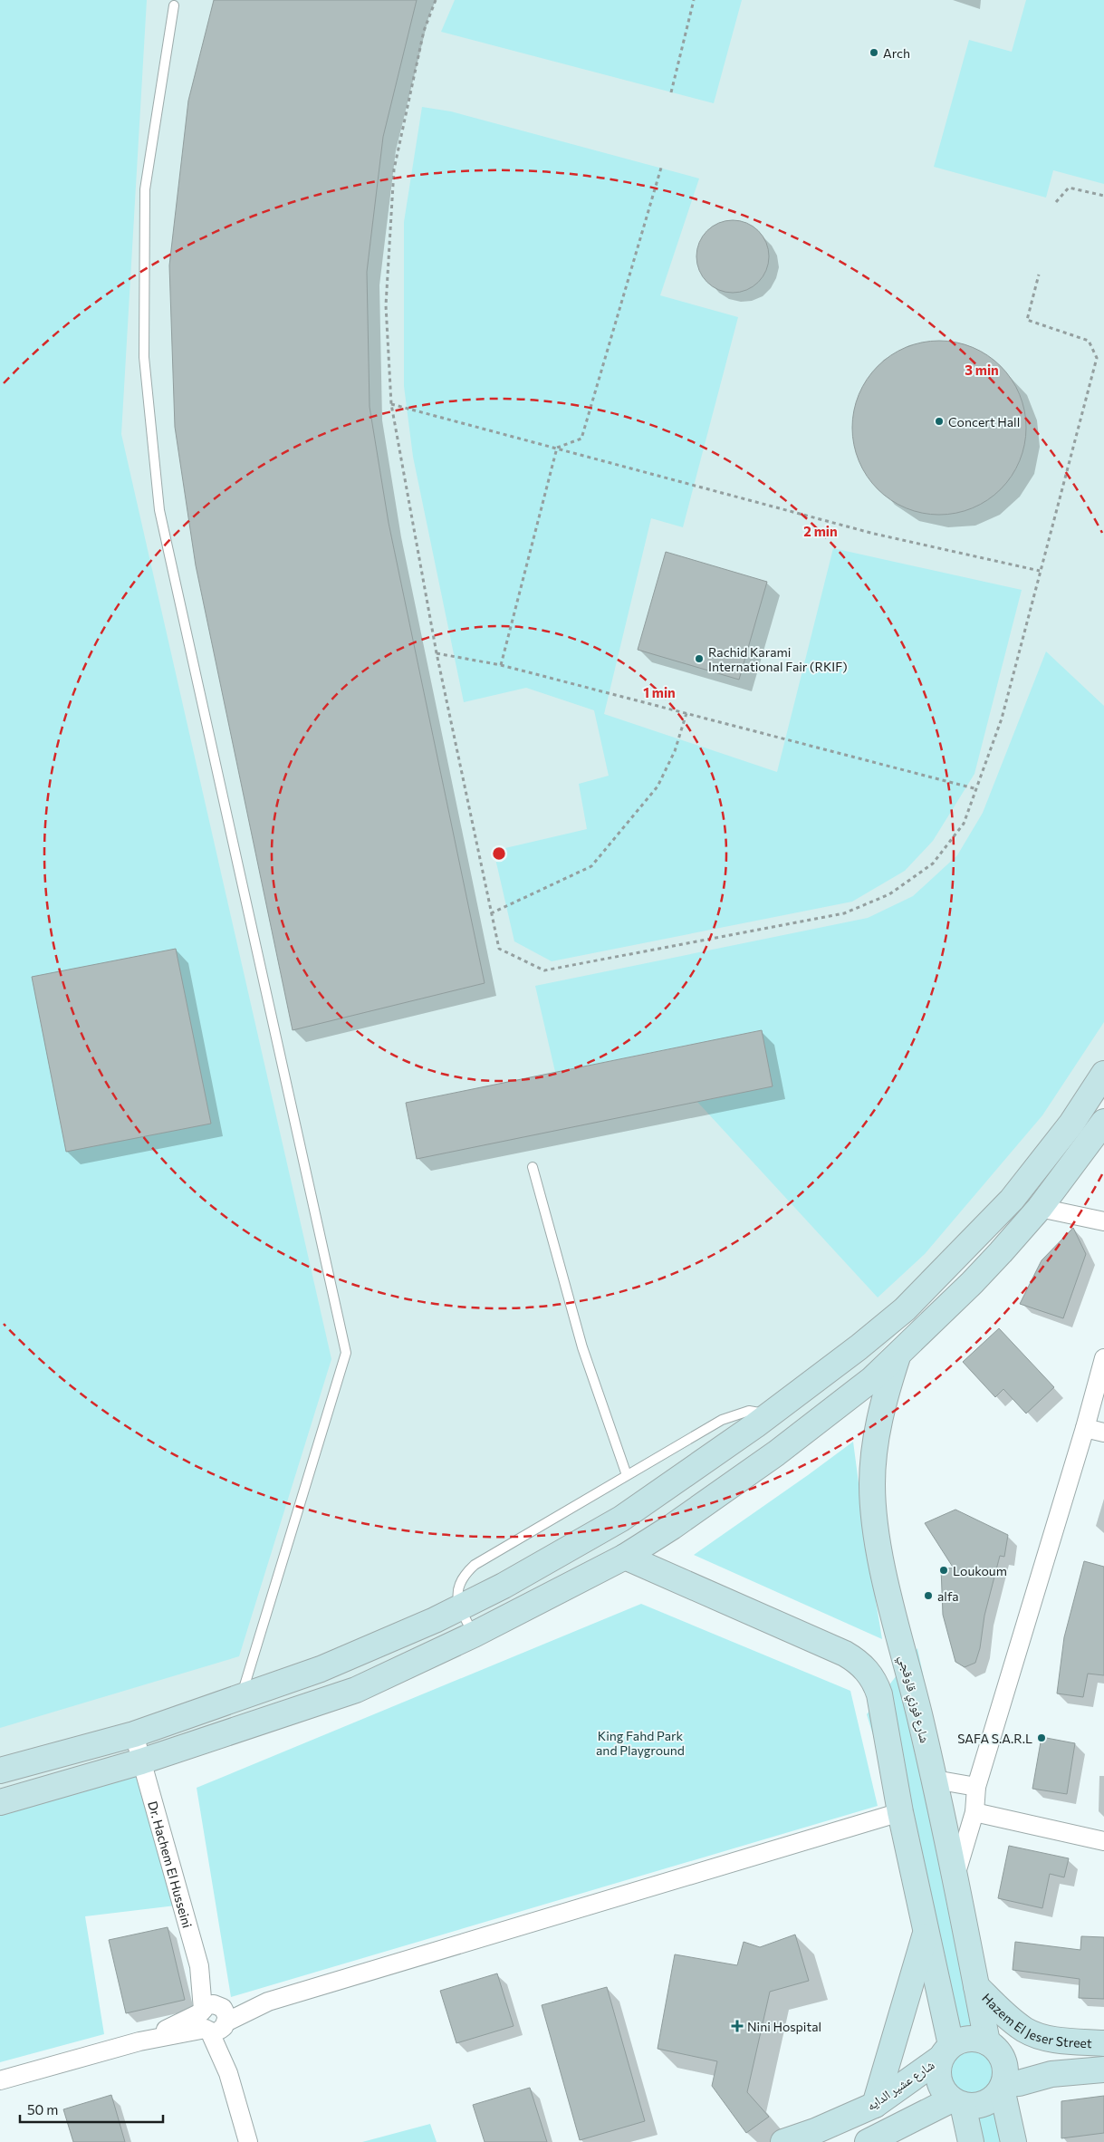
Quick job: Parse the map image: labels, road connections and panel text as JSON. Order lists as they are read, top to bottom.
{
  "streets": {
    "street": [
      "شارع فوزي قاوقجي",
      "Dr. Hachem El Husseini",
      "Hazem El Jeser Street",
      "شارع عشير الدايه"
    ]
  },
  "crossings": [
    ["شارع فوزي قاوقجي", "Hazem El Jeser Street"],
    ["شارع فوزي قاوقجي", "شارع عشير الدايه"]
  ],
  "parks": ["King Fahd Park and Playground"],
  "places": {
    "other": [
      "Arch",
      "Concert Hall",
      "Rachid Karami International Fair (RKIF)",
      "Loukoum",
      "alfa",
      "SAFA S.A.R.L"
    ],
    "health": ["Nini Hospital"]
  },
  "scale_bar": "50 m",
  "rings": ["3 min", "2 min", "1 min"]
}
